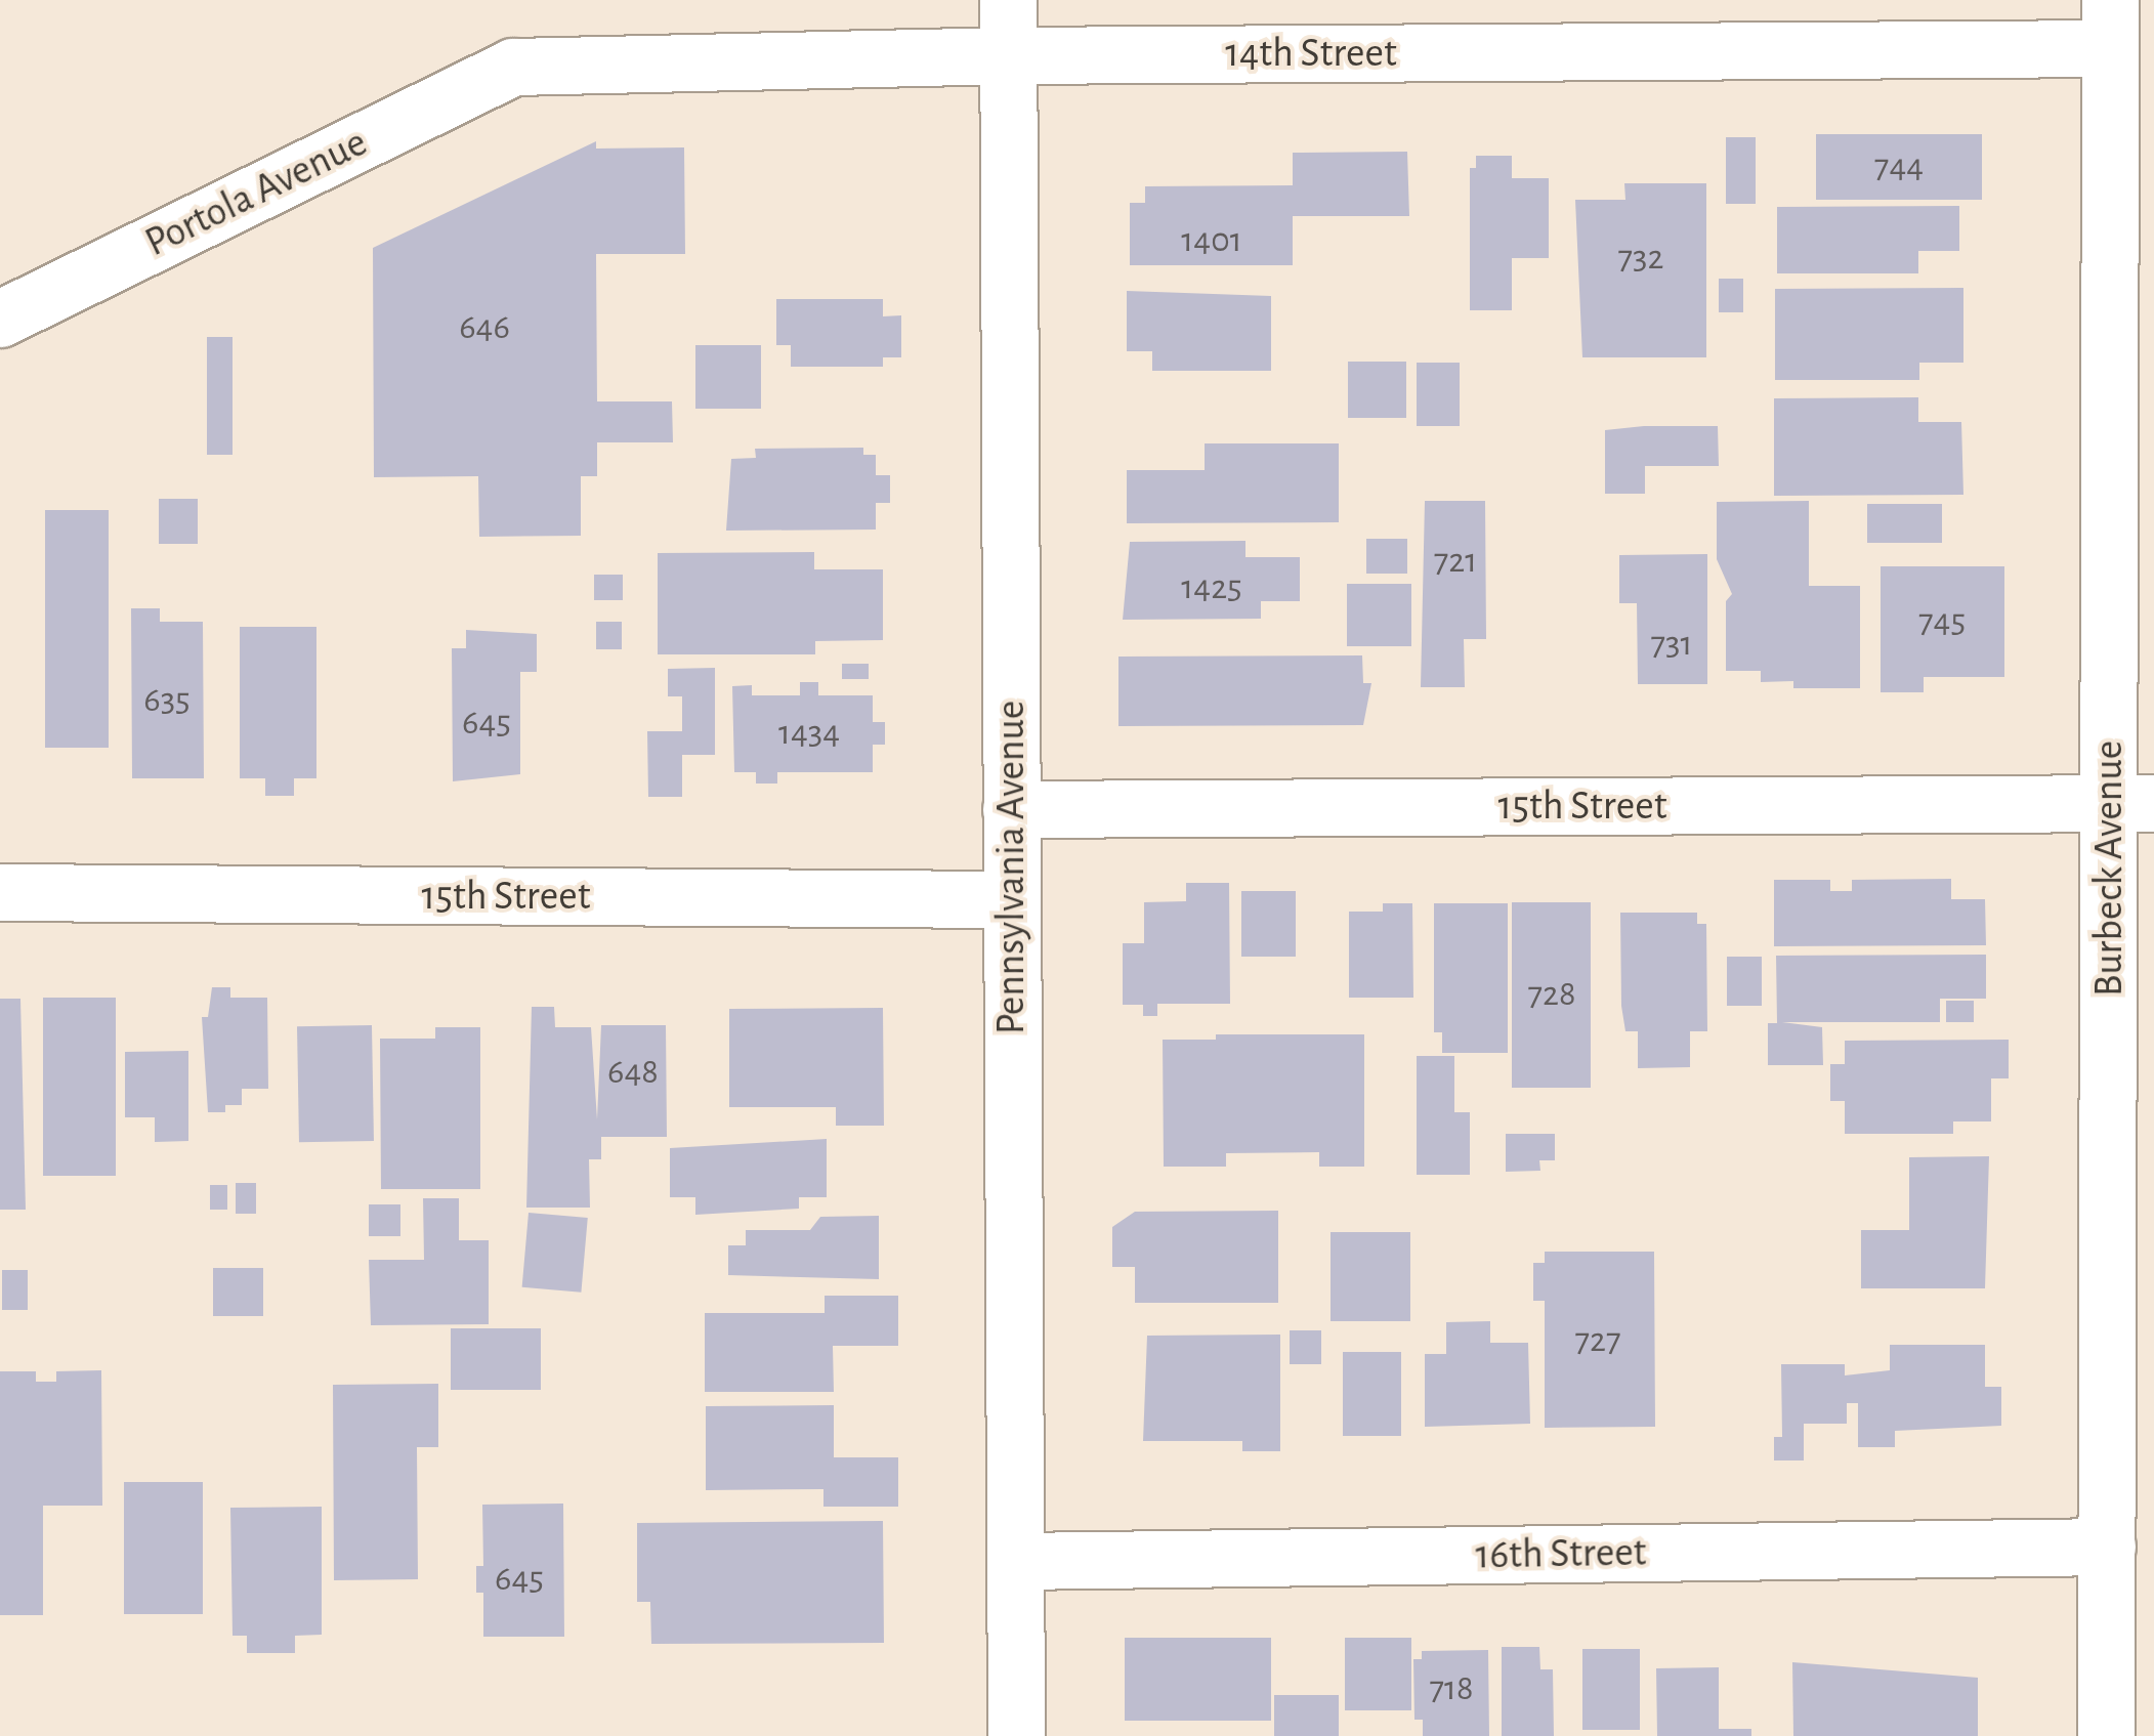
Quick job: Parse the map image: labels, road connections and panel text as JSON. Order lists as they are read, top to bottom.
{
  "streets": {
    "street": [
      "14th Street",
      "Portola Avenue",
      "15th Street",
      "Pennsylvania Avenue",
      "Burbeck Avenue",
      "16th Street"
    ]
  },
  "crossings": [
    ["14th Street", "Portola Avenue"],
    ["14th Street", "Pennsylvania Avenue"],
    ["14th Street", "Burbeck Avenue"],
    ["15th Street", "Pennsylvania Avenue"],
    ["15th Street", "Burbeck Avenue"],
    ["Pennsylvania Avenue", "16th Street"],
    ["Burbeck Avenue", "16th Street"]
  ],
  "house_numbers": [
    "744",
    "1401",
    "732",
    "646",
    "721",
    "1425",
    "745",
    "731",
    "635",
    "645",
    "1434",
    "728",
    "648",
    "727",
    "645",
    "718"
  ]
}
